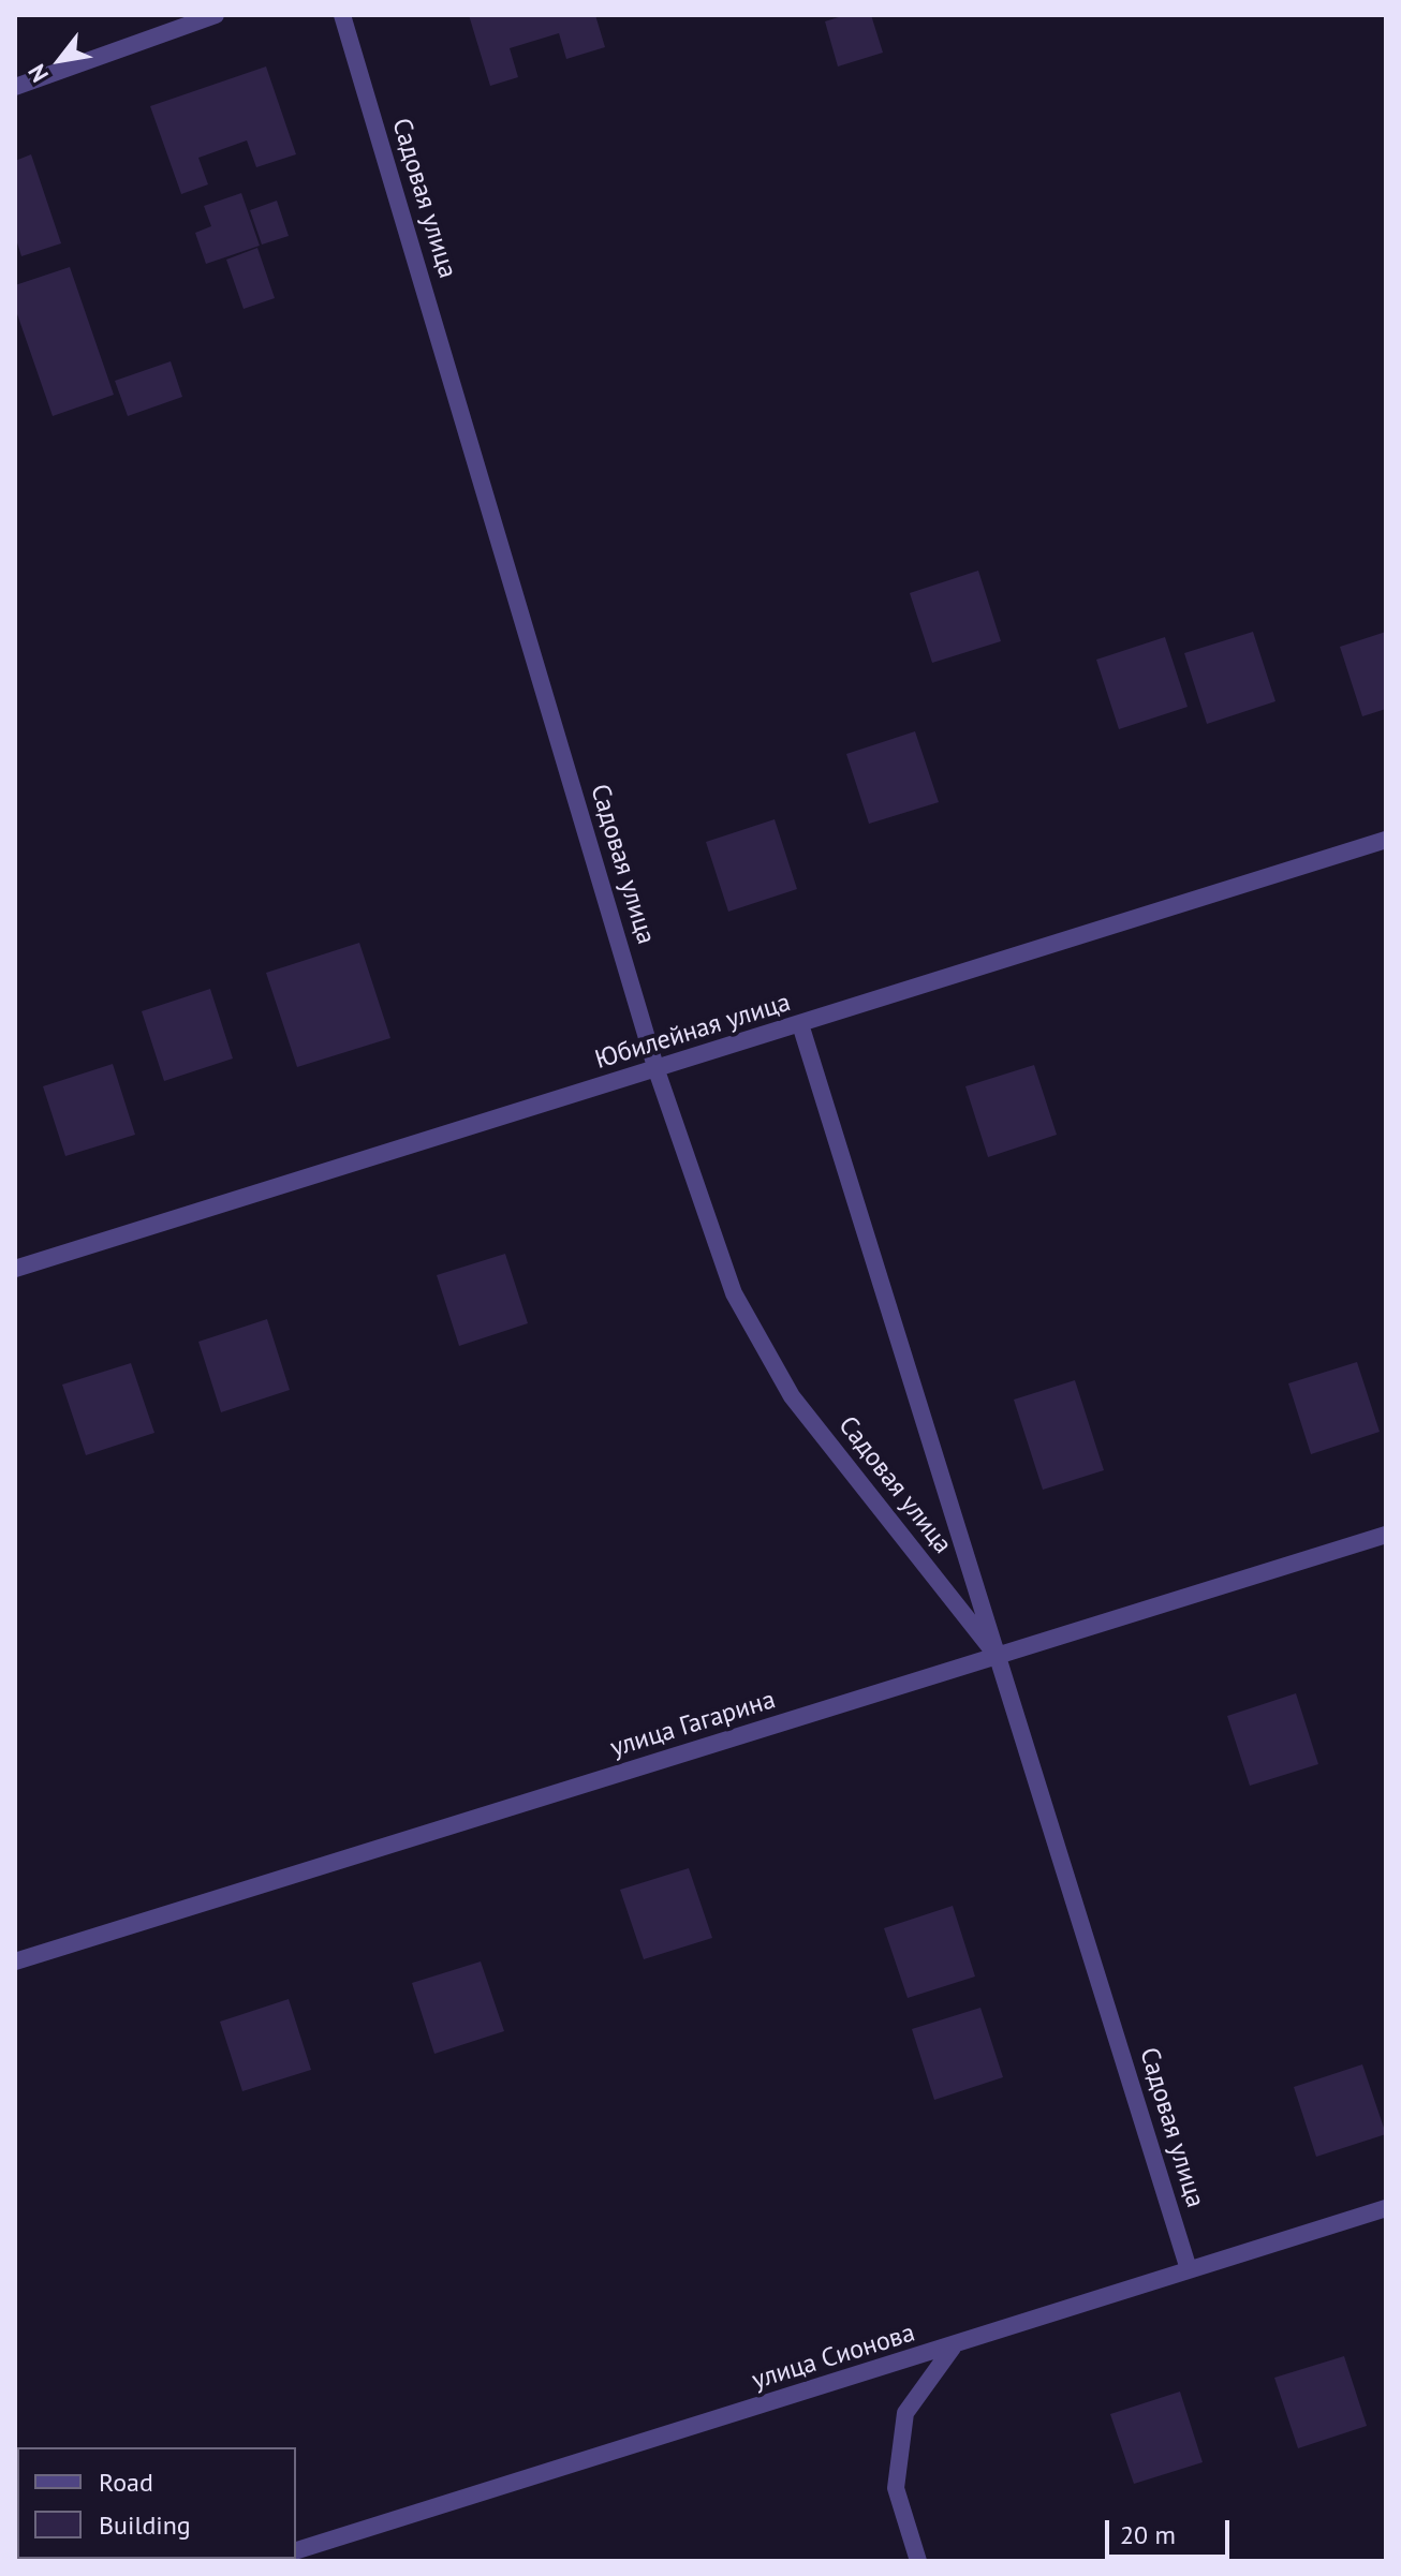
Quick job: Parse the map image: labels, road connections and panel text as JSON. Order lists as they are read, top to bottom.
{
  "streets": {
    "street": [
      "Садовая улица",
      "Юбилейная улица",
      "улица Гагарина",
      "улица Сионова"
    ]
  },
  "crossings": [
    ["Садовая улица", "Юбилейная улица"],
    ["Садовая улица", "улица Гагарина"],
    ["Садовая улица", "улица Сионова"]
  ],
  "legend": ["Road", "Building"],
  "scale_bar": "20 m",
  "north": "bottom left"
}
